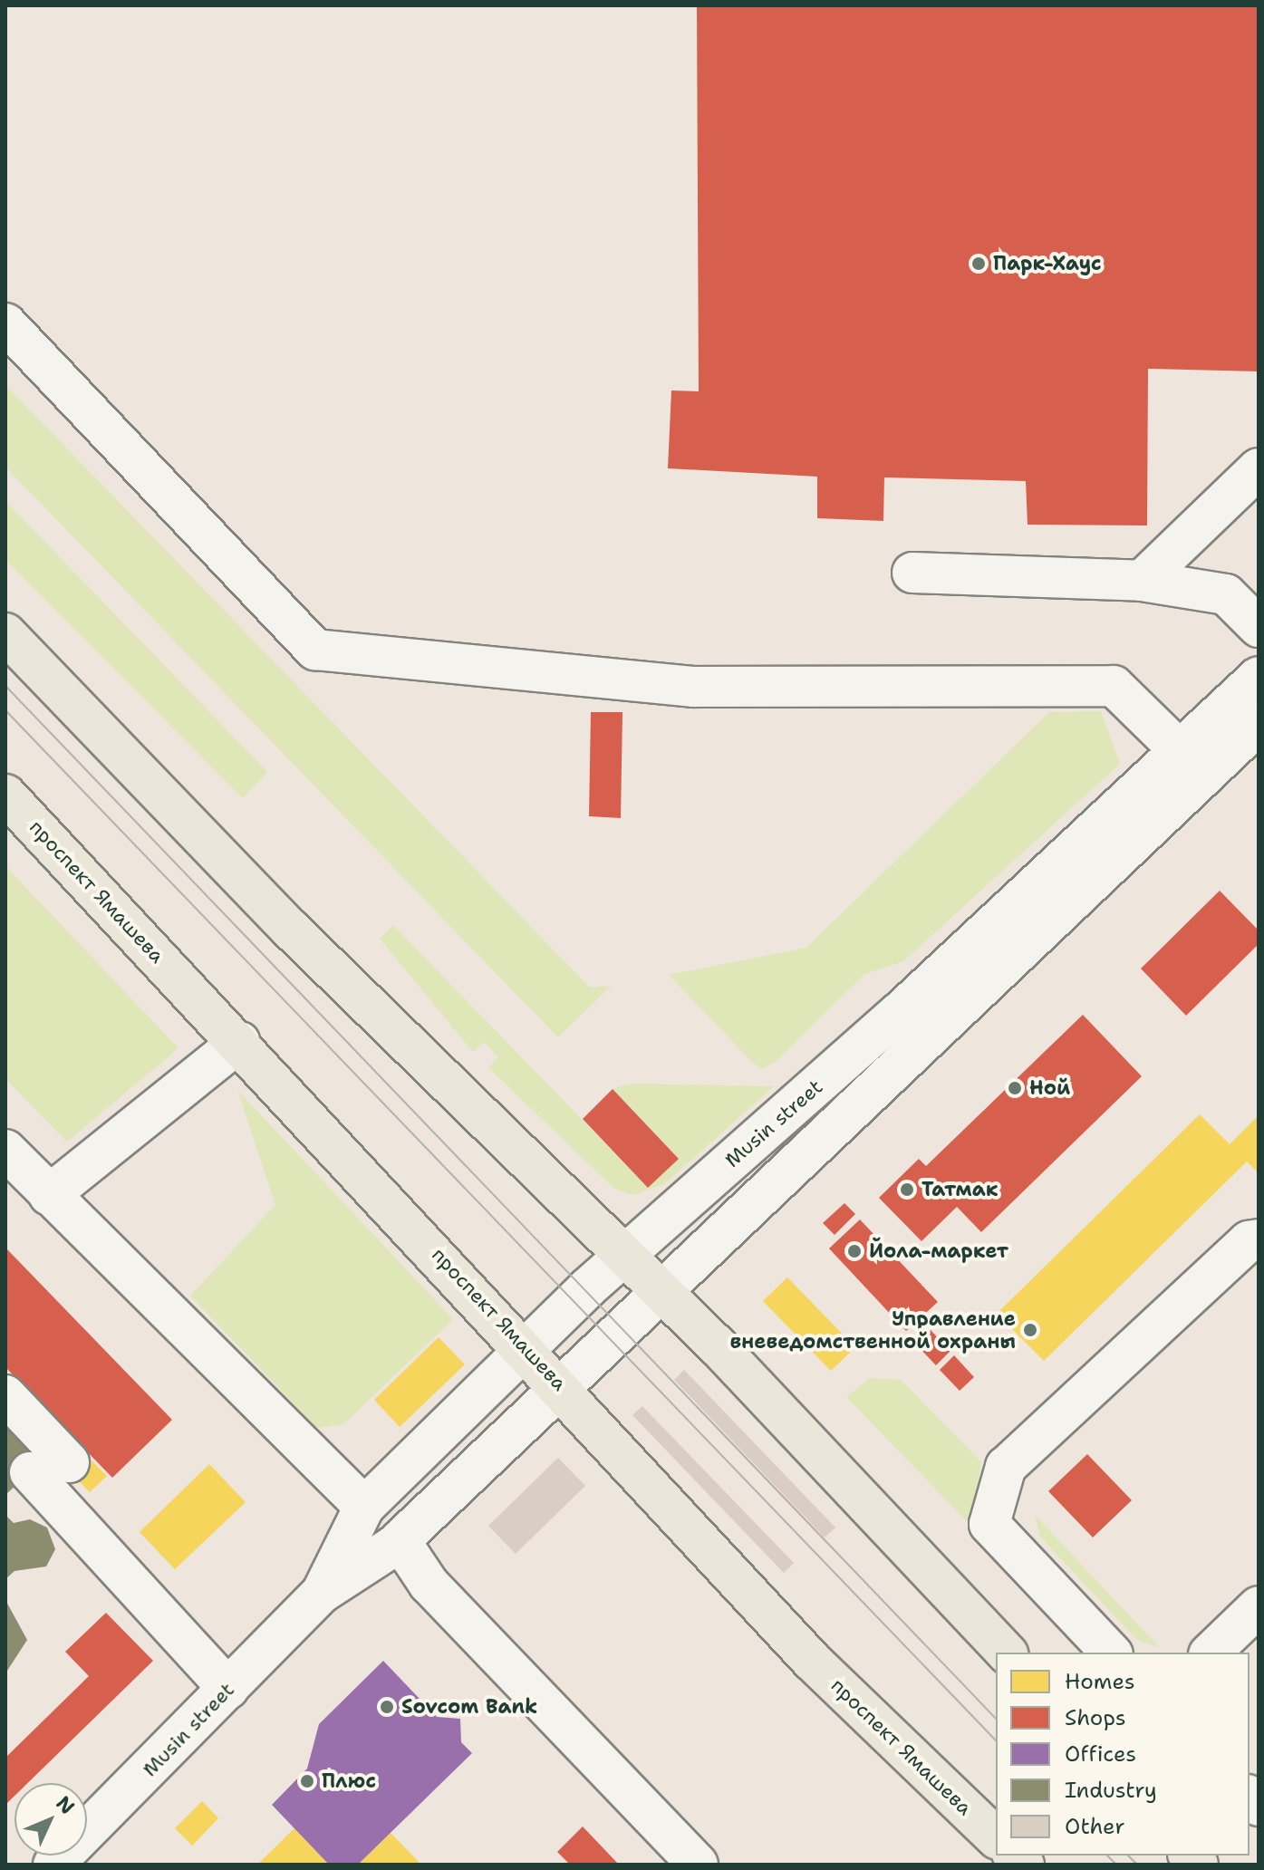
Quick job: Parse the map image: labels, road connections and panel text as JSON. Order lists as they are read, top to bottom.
{
  "streets": {
    "main road": ["проспект Ямашева"],
    "street": ["Musin street"]
  },
  "crossings": [
    ["проспект Ямашева", "Musin street"]
  ],
  "places": [
    "Парк-Хаус",
    "Ной",
    "Татмак",
    "Йола-маркет",
    "Управление вневедомственной охраны",
    "Sovcom Bank",
    "Плюс"
  ],
  "legend": [
    "Homes",
    "Shops",
    "Offices",
    "Industry",
    "Other"
  ],
  "north": "top right"
}
